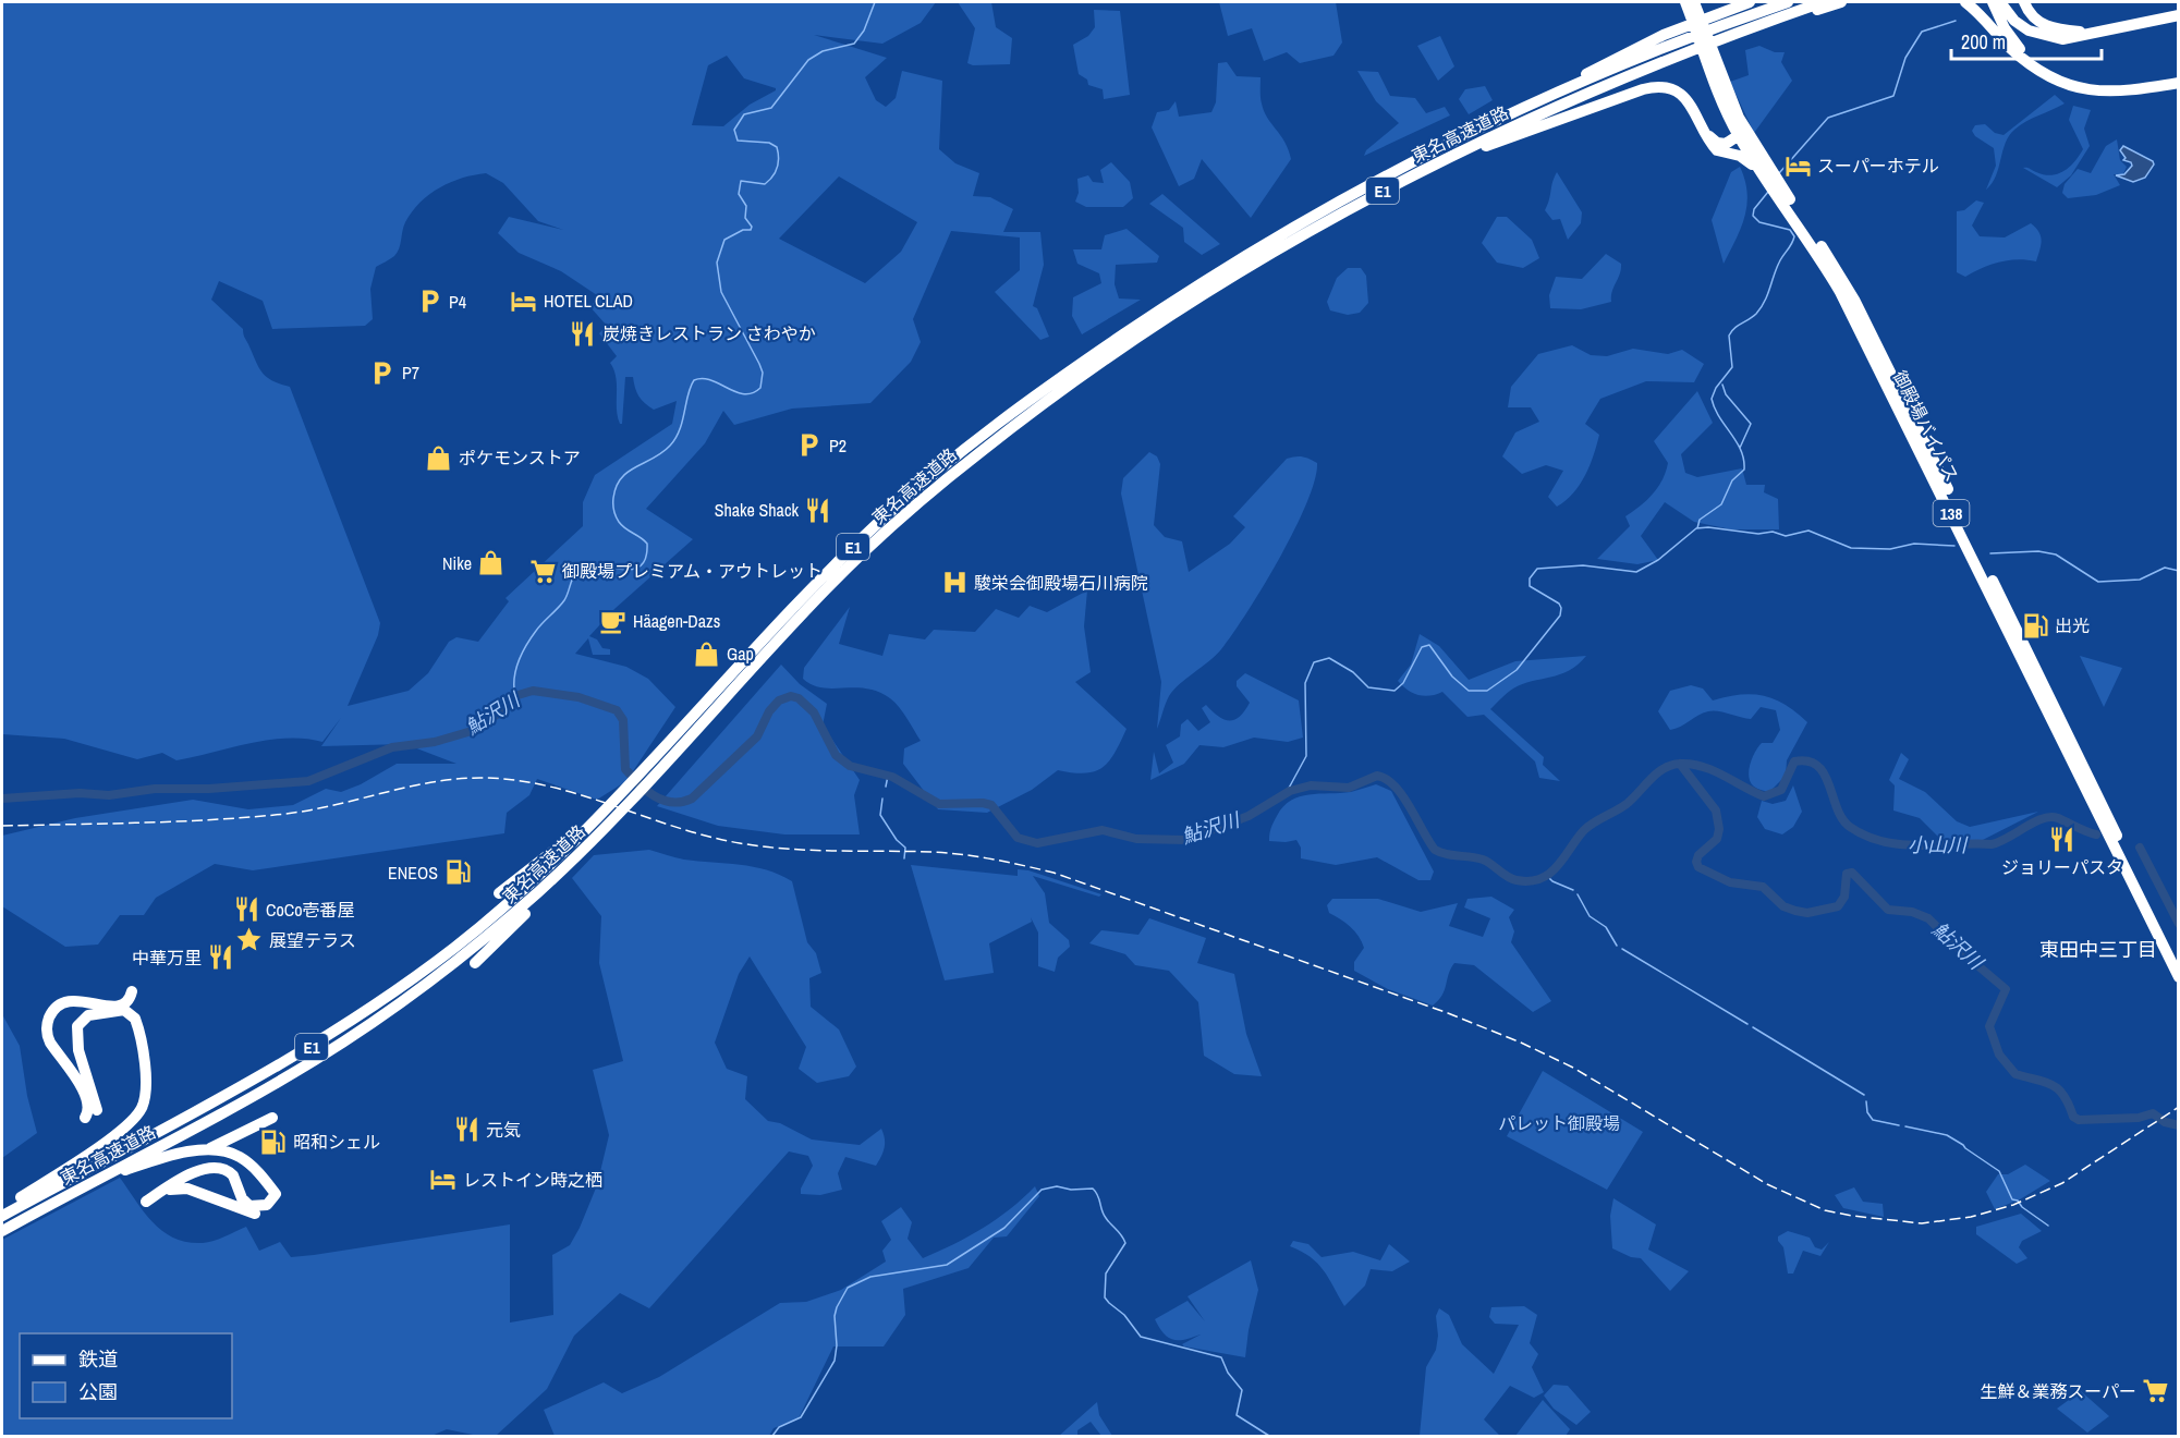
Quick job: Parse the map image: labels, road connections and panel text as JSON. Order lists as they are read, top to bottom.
{
  "streets": {
    "highway": [
      "東名高速道路",
      "E1",
      "御殿場バイパス",
      "138"
    ]
  },
  "districts": ["東田中三丁目"],
  "water": ["鮎沢川", "小山川"],
  "parks": ["パレット御殿場"],
  "places": {
    "hotel": ["スーパーホテル", "HOTEL CLAD", "レストイン時之栖"],
    "parking": ["P4", "P7", "P2"],
    "restaurant": [
      "炭焼きレストラン さわやか",
      "Shake Shack",
      "ジョリーパスタ",
      "CoCo壱番屋",
      "中華万里",
      "元気"
    ],
    "shop": ["ポケモンストア", "Nike", "Gap"],
    "supermarket": ["御殿場プレミアム・アウトレット", "生鮮＆業務スーパー"],
    "hospital": ["駿栄会御殿場石川病院"],
    "cafe": ["Häagen-Dazs"],
    "fuel station": ["出光", "ENEOS", "昭和シェル"],
    "place": ["展望テラス"]
  },
  "legend": ["鉄道", "公園"],
  "scale_bar": "200 m"
}
